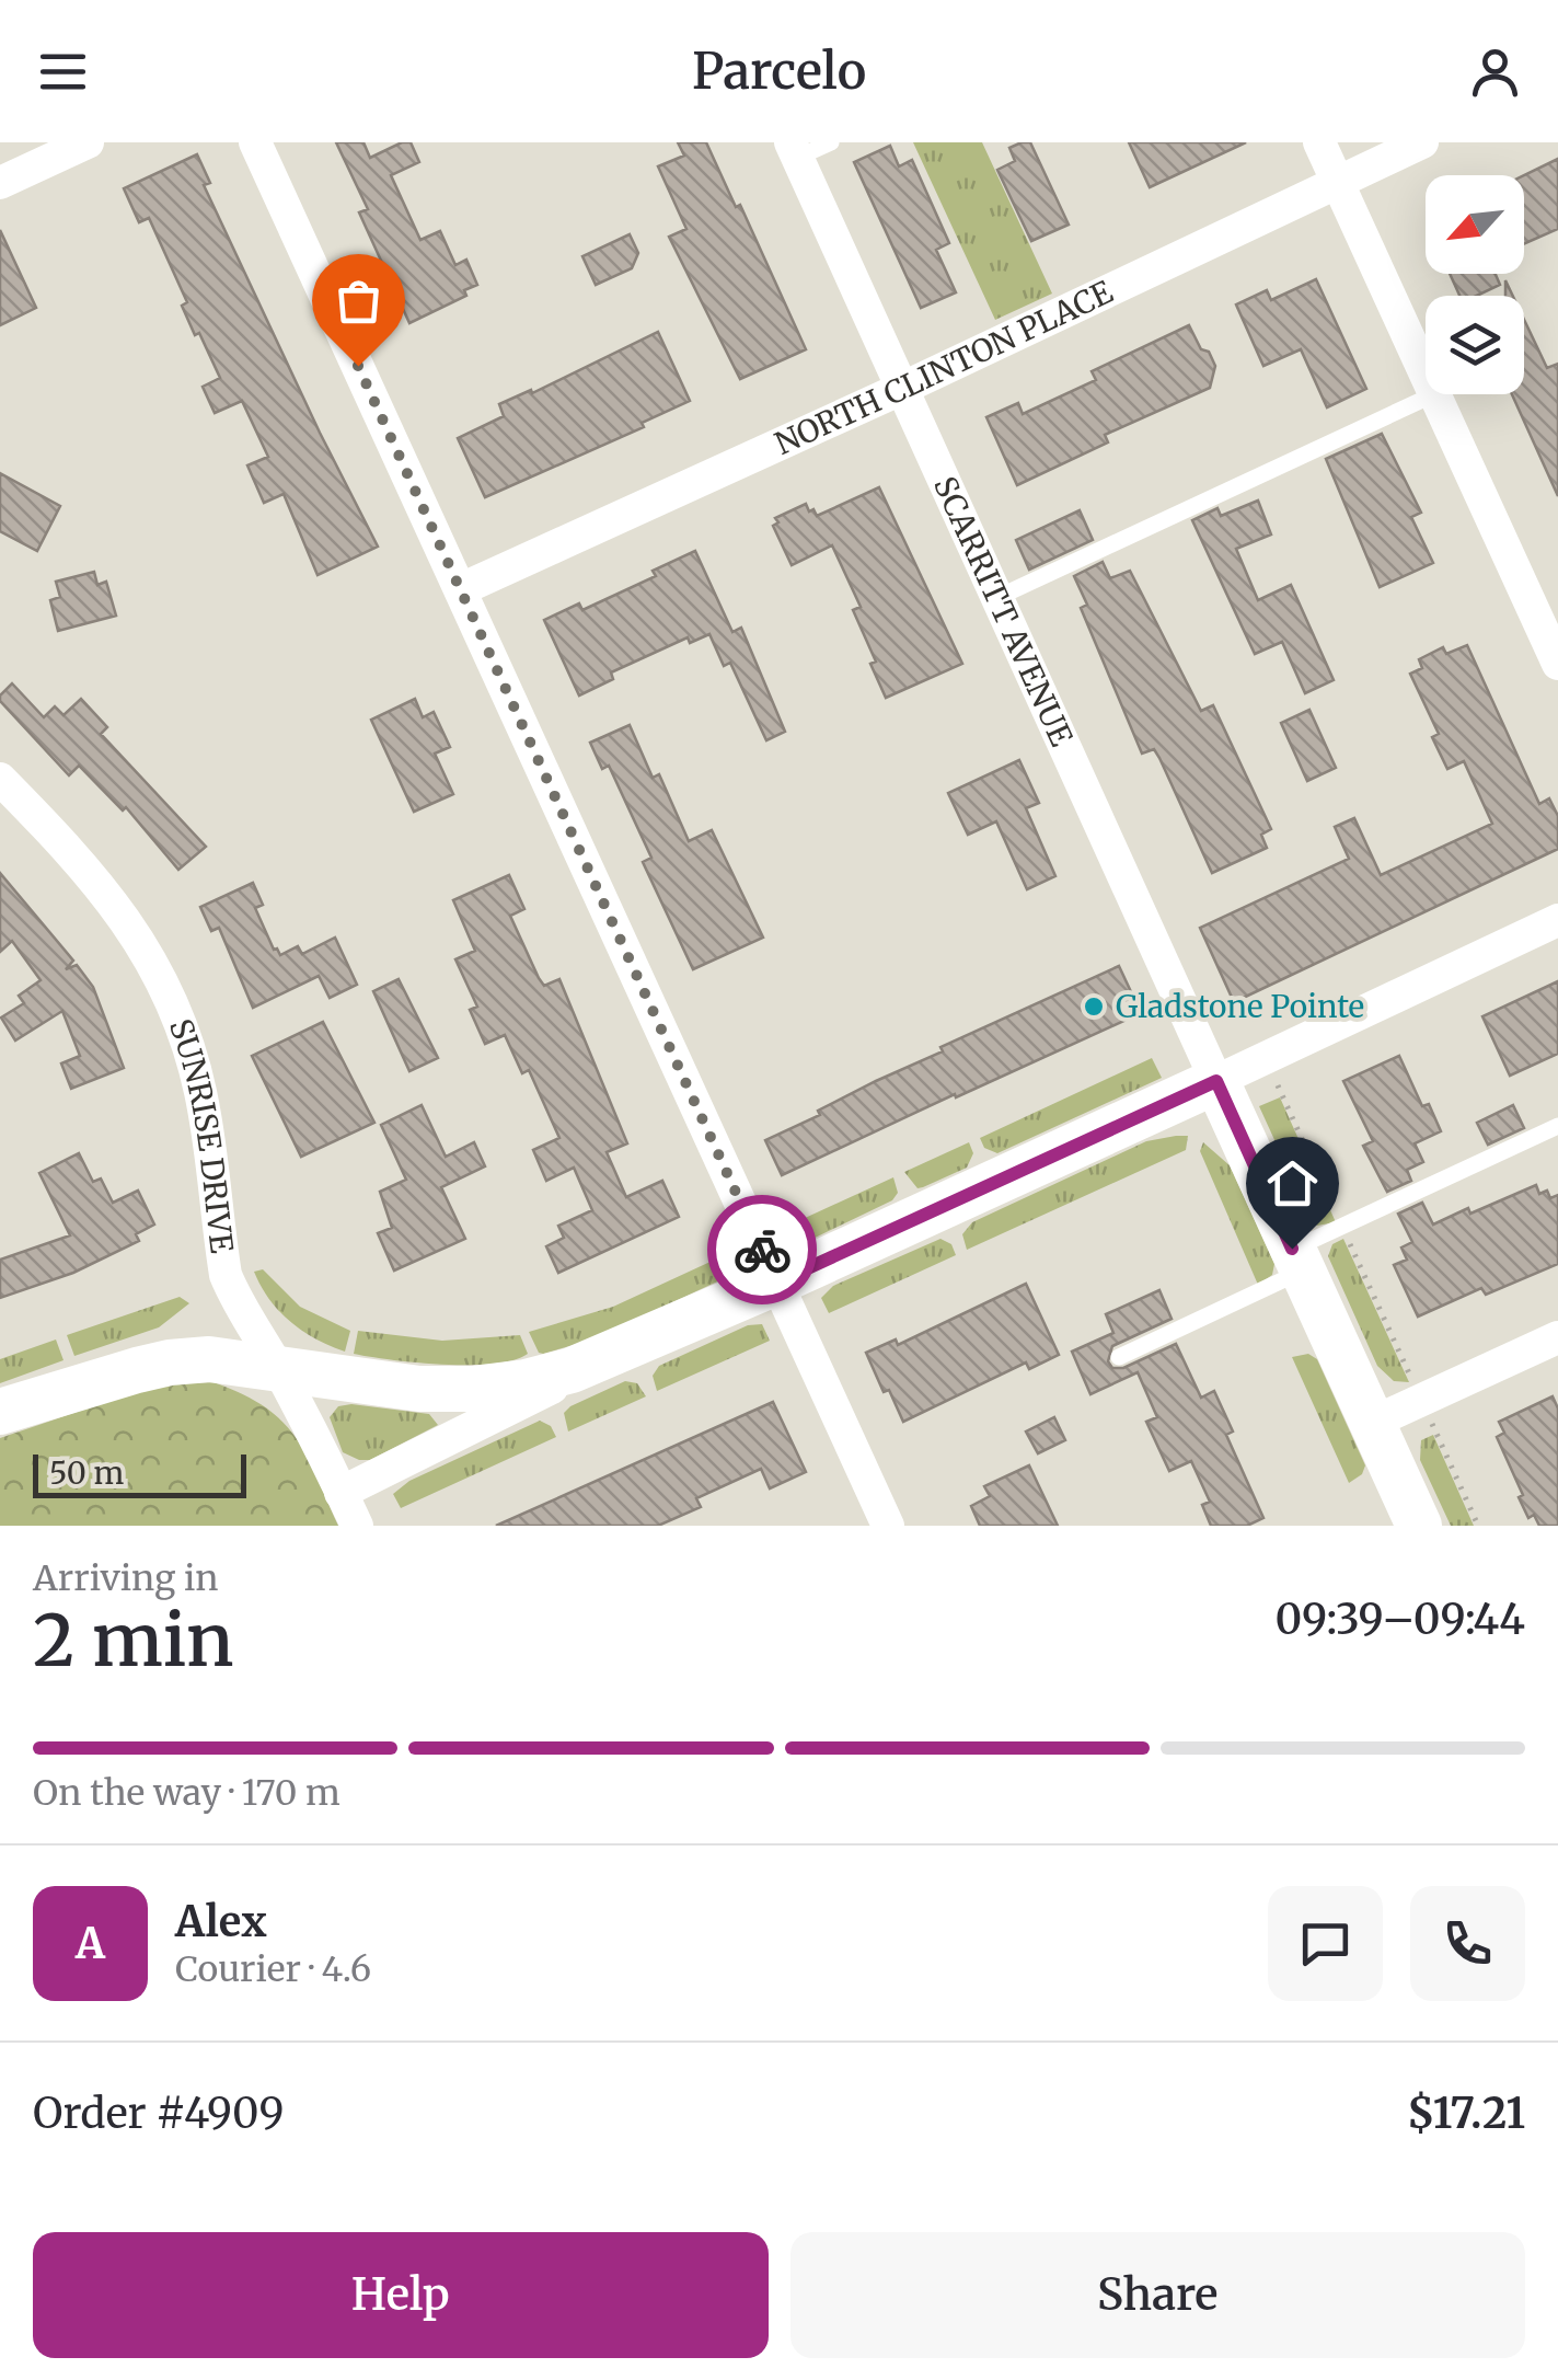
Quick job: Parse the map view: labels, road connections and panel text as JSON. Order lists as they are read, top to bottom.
{
  "streets": {
    "street": ["NORTH CLINTON PLACE", "SCARRITT AVENUE", "SUNRISE DRIVE"]
  },
  "crossings": [
    ["NORTH CLINTON PLACE", "SCARRITT AVENUE"]
  ],
  "places": ["Gladstone Pointe"],
  "scale_bar": "50 m",
  "north": "bottom left",
  "page": {
    "header": "Parcelo",
    "scale": "50 m",
    "heading": ["2 min", "Arriving in", "09:39–09:44"],
    "panel": [
      "Alex",
      "Courier · 4.6",
      "Order #4909",
      "$17.21"
    ],
    "bar": "On the way · 170 m",
    "round": "A",
    "buttons": ["Help", "Share"]
  }
}
